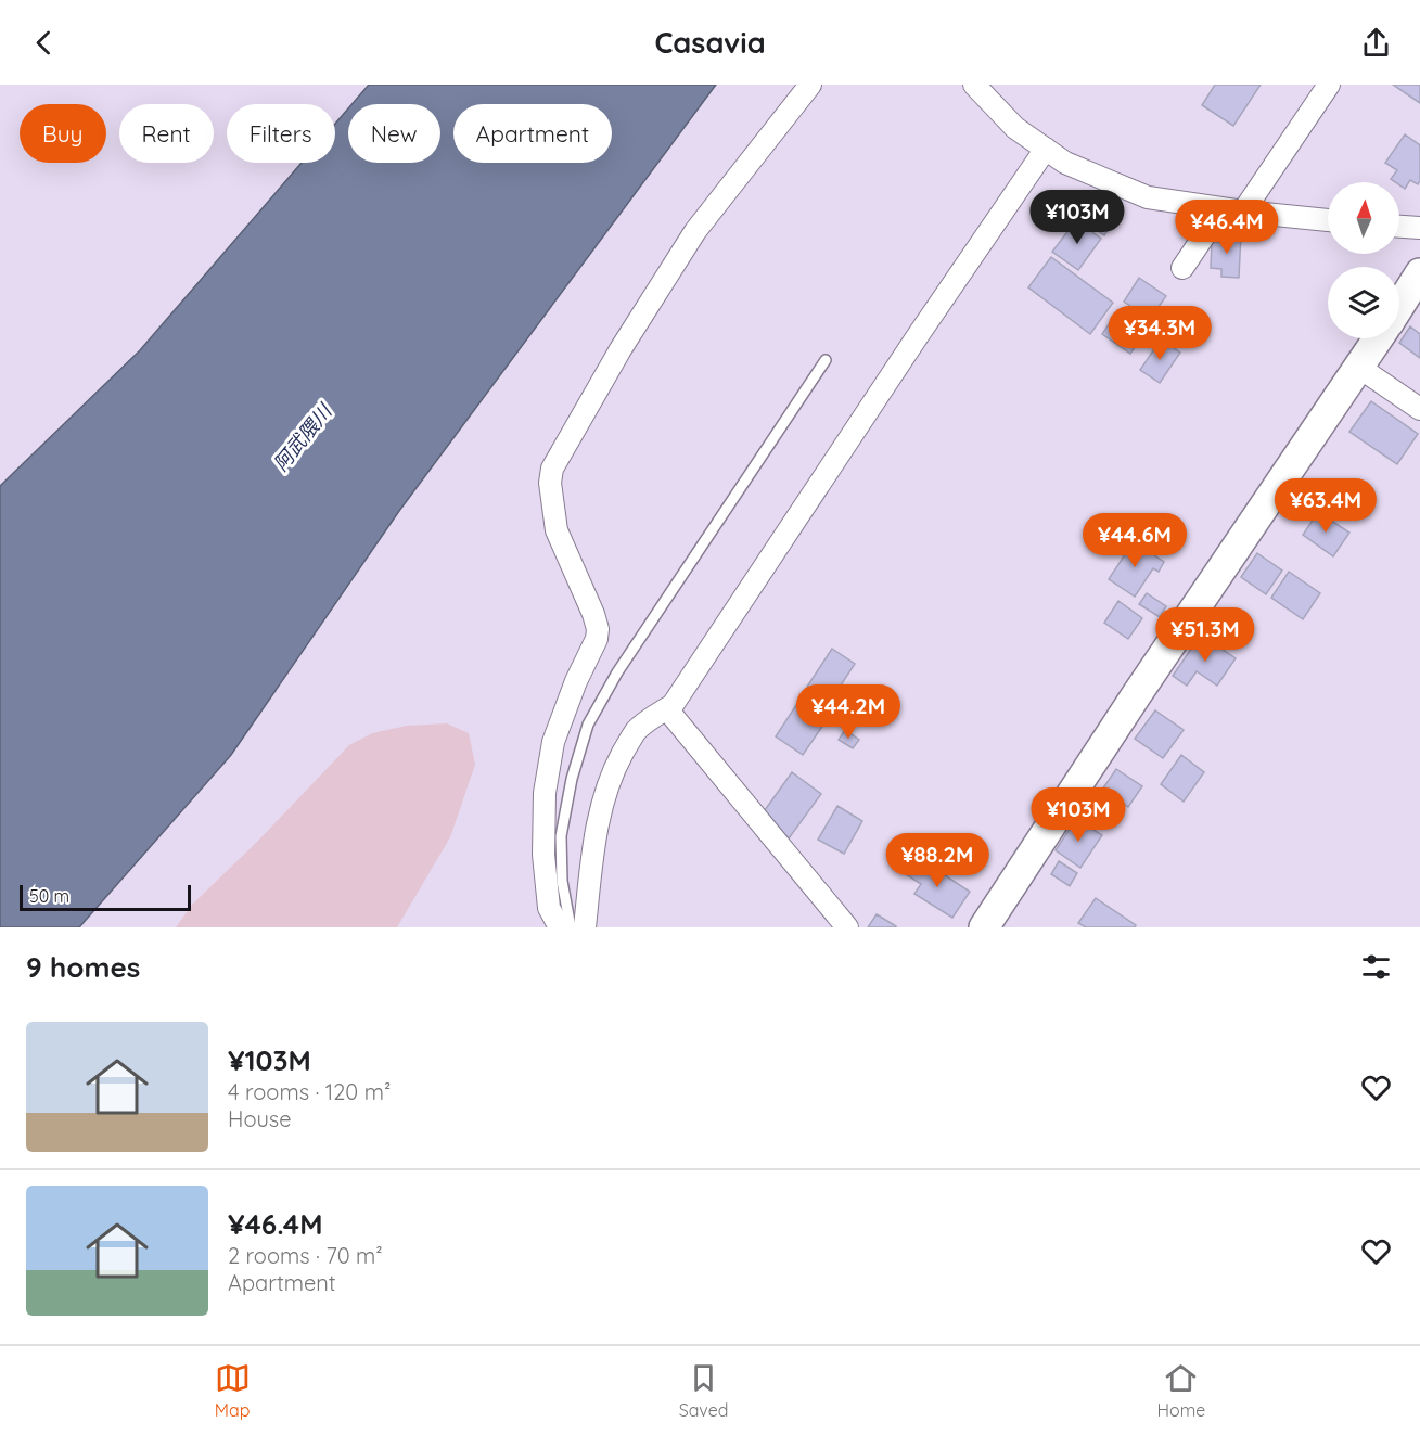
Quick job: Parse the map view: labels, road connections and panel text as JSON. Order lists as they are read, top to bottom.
{
  "water": ["阿武隈川"],
  "scale_bar": "50 m",
  "north": "top",
  "page": {
    "header": "Casavia",
    "chip": [
      "Buy",
      "Rent",
      "Filters",
      "New",
      "Apartment"
    ],
    "price": [
      "¥103M",
      "¥46.4M",
      "¥34.3M",
      "¥63.4M",
      "¥44.6M",
      "¥51.3M",
      "¥44.2M",
      "¥103M",
      "¥88.2M"
    ],
    "scale": "50 m",
    "heading": "9 homes",
    "list": [
      {
        "name": "¥103M",
        "note": "4 rooms · 120 m² · House"
      },
      {
        "name": "¥46.4M",
        "note": "2 rooms · 70 m² · Apartment"
      }
    ],
    "tabs": ["Map", "Saved", "Home"]
  }
}
